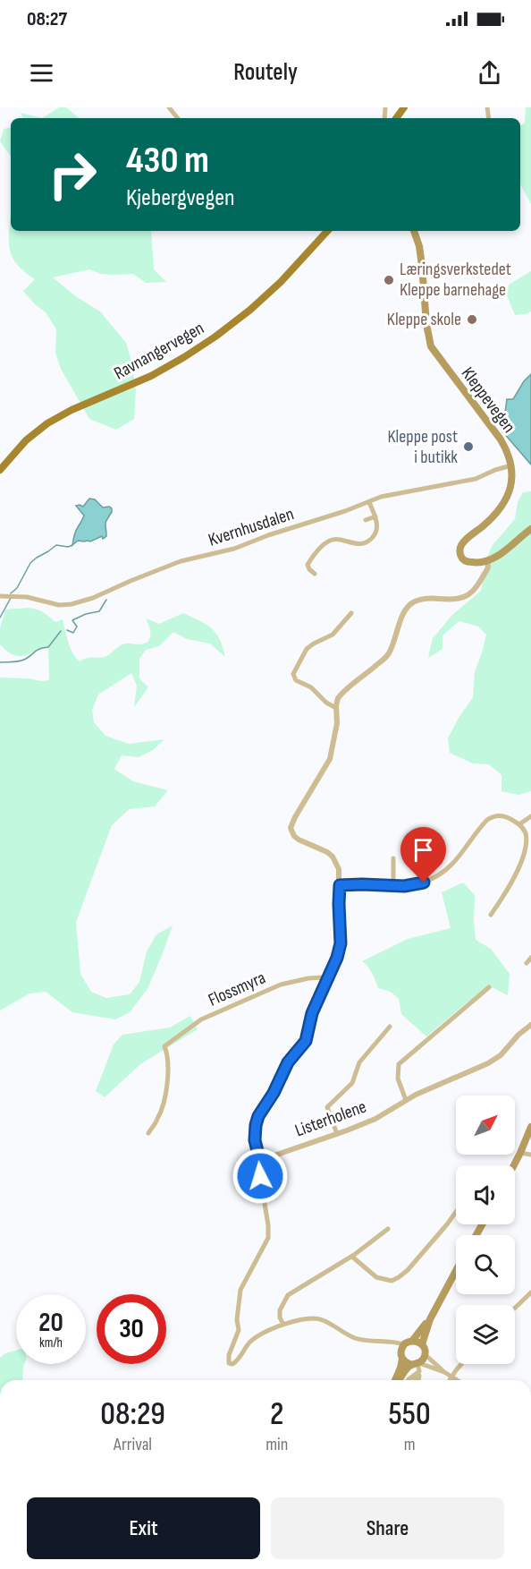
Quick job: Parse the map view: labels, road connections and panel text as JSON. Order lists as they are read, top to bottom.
{
  "streets": {
    "main road": ["Ravnangervegen", "Kleppevegen"],
    "street": ["Kvernhusdalen", "Flossmyra", "Listerholene"]
  },
  "crossings": [
    ["Kleppevegen", "Kvernhusdalen"]
  ],
  "places": ["Læringsverkstedet Kleppe barnehage", "Kleppe skole", "Kleppe post i butikk"],
  "north": "top right",
  "page": {
    "status": "08:27",
    "header": "Routely",
    "turn": ["430 m", "Kjebergvegen"],
    "speed": "20 km/h",
    "limit": "30",
    "eta": [
      "08:29",
      "Arrival",
      "2",
      "min",
      "550",
      "m"
    ],
    "buttons": ["Exit", "Share"]
  }
}
